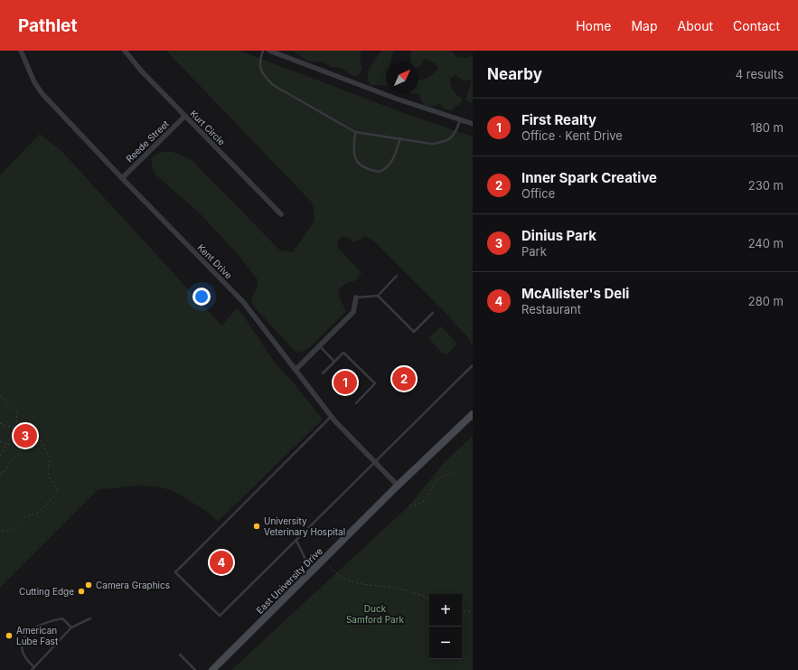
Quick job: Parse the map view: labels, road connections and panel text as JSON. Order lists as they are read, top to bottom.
{
  "streets": {
    "main road": ["East University Drive"],
    "street": ["Kurt Circle", "Reede Street", "Kent Drive"]
  },
  "crossings": [
    ["Kurt Circle", "Reede Street"],
    ["Reede Street", "Kent Drive"],
    ["Kent Drive", "East University Drive"]
  ],
  "parks": ["Duck Samford Park"],
  "places": [
    "University Veterinary Hospital",
    "Camera Graphics",
    "Cutting Edge",
    "American Lube Fast"
  ],
  "north": "top right",
  "page": {
    "header": "Pathlet",
    "nav": [
      "Home",
      "Map",
      "About",
      "Contact"
    ],
    "heading": ["Nearby", "4 results"],
    "list": [
      {
        "mark": "1",
        "name": "First Realty",
        "note": "Office · Kent Drive",
        "value": "180 m"
      },
      {
        "mark": "2",
        "name": "Inner Spark Creative",
        "note": "Office",
        "value": "230 m"
      },
      {
        "mark": "3",
        "name": "Dinius Park",
        "note": "Park",
        "value": "240 m"
      },
      {
        "mark": "4",
        "name": "McAllister's Deli",
        "note": "Restaurant",
        "value": "280 m"
      }
    ],
    "pins": [
      "2",
      "1",
      "3",
      "4"
    ],
    "map_buttons": ["+", "−"]
  }
}
